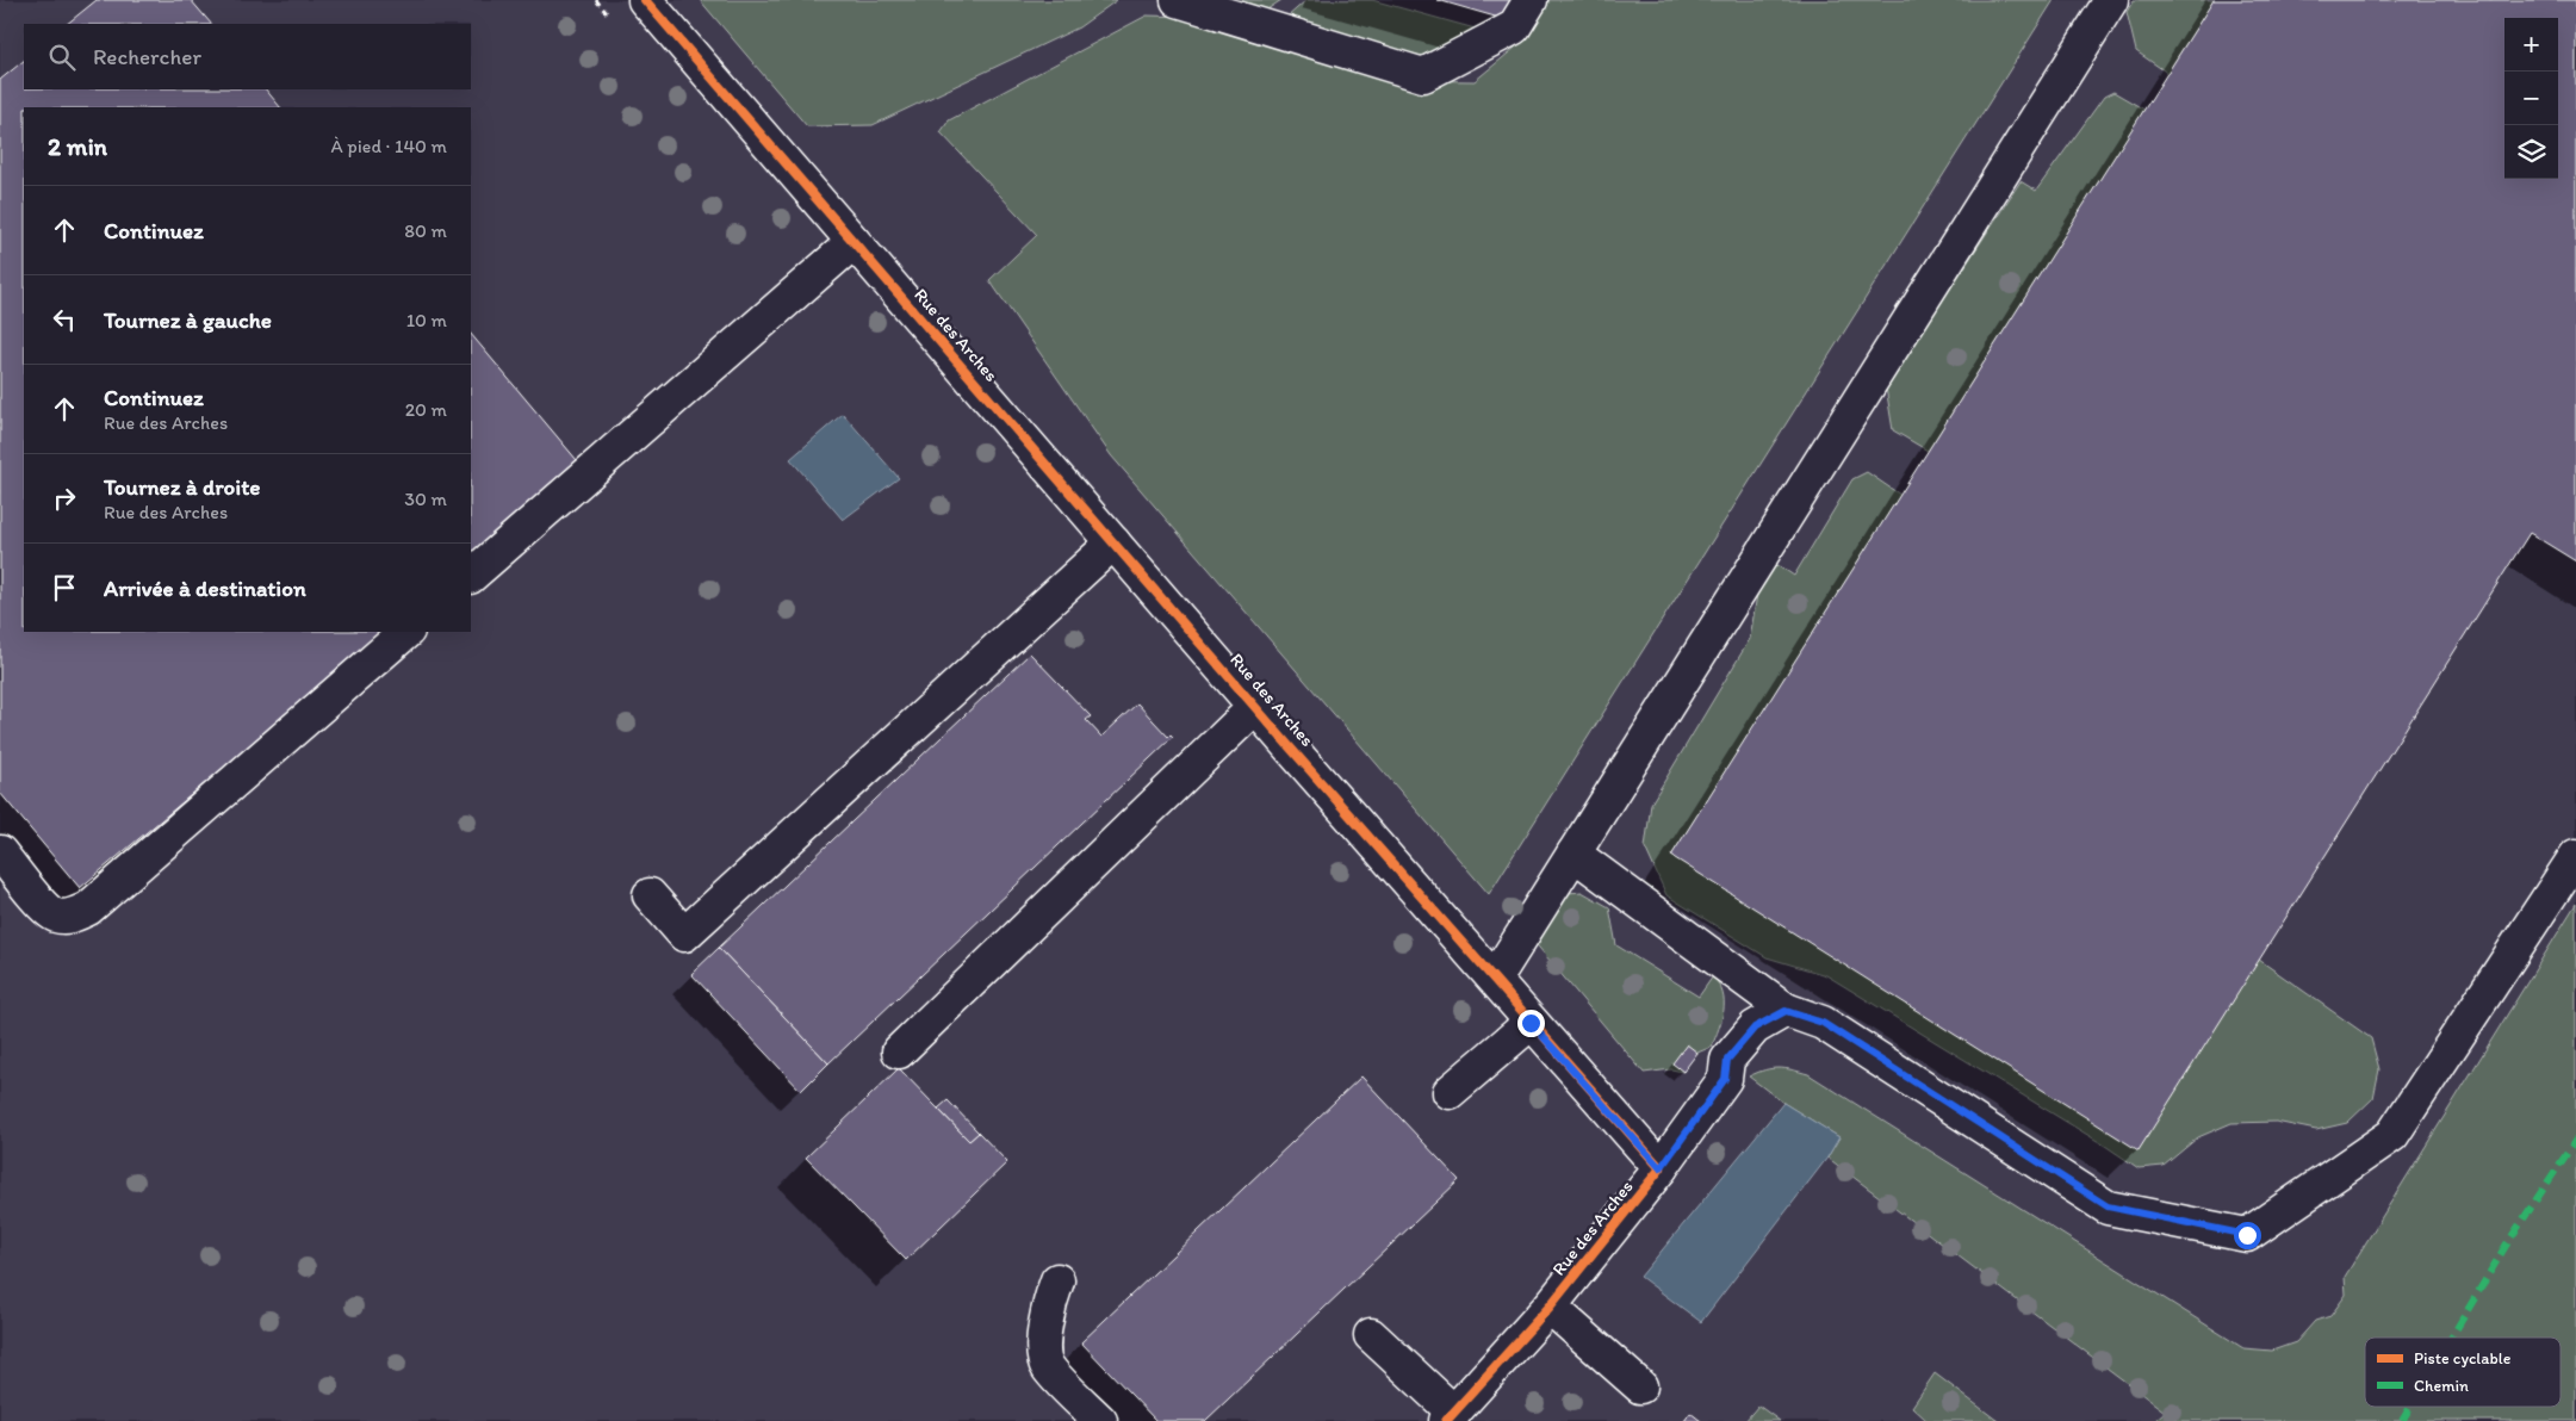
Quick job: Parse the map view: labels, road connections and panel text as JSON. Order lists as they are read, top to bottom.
{
  "streets": {
    "street": ["Rue des Arches"]
  },
  "legend": ["Piste cyclable", "Chemin"],
  "page": {
    "map_buttons": ["+", "−"],
    "search": "Rechercher",
    "heading": ["2 min", "À pied · 140 m"],
    "list": [
      ["Continuez", "80 m"],
      ["Tournez à gauche", "10 m"],
      ["Continuez", "Rue des Arches", "20 m"],
      ["Tournez à droite", "Rue des Arches", "30 m"],
      "Arrivée à destination"
    ]
  }
}
